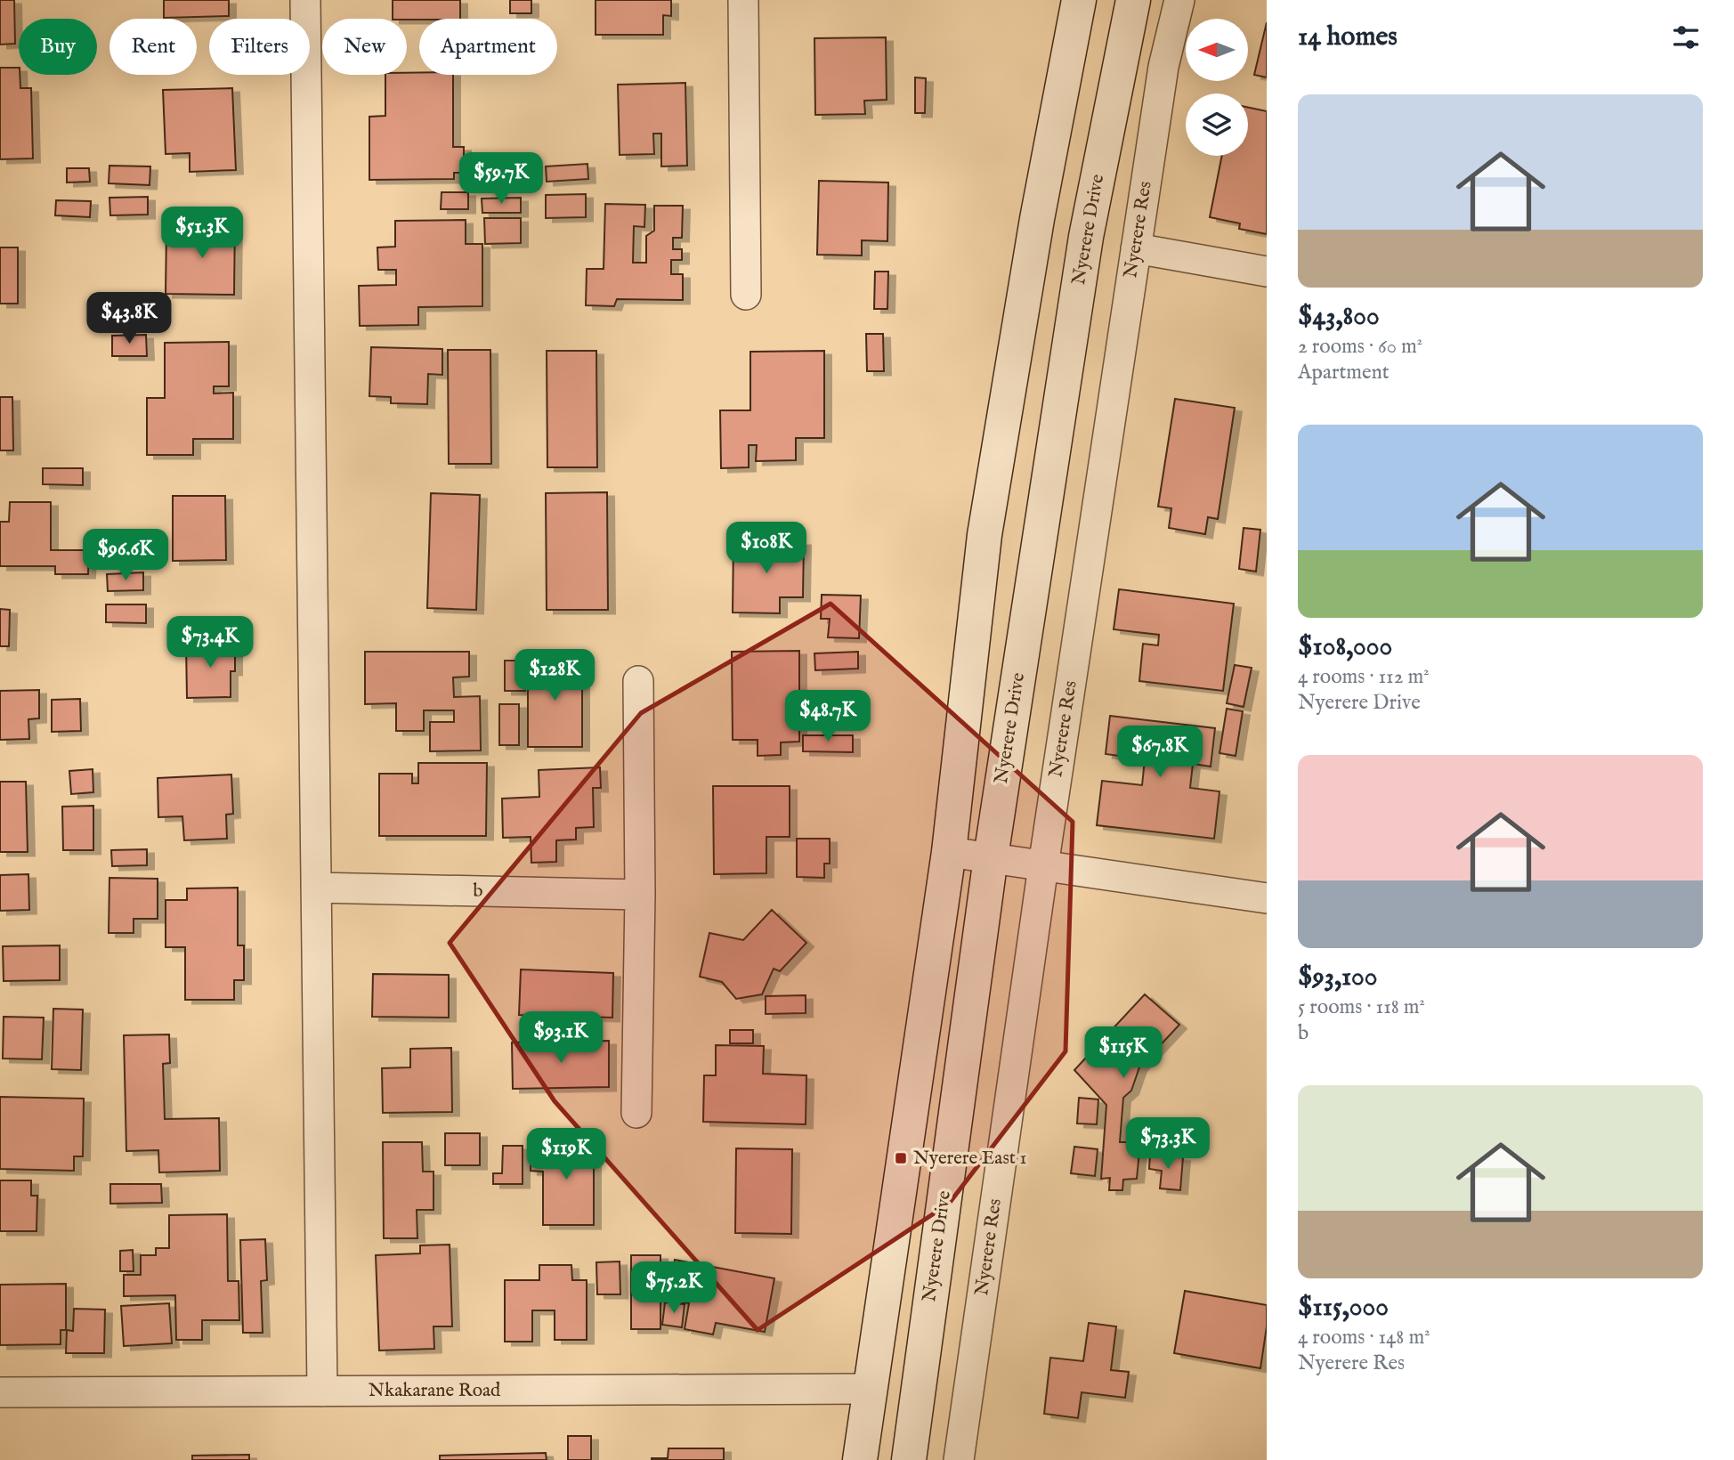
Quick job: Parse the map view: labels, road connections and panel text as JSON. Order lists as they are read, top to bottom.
{
  "streets": {
    "main road": ["Nyerere Drive"],
    "street": ["Nyerere Res", "b", "Nkakarane Road"]
  },
  "places": {
    "transit": ["Nyerere East 1"]
  },
  "north": "left",
  "page": {
    "heading": "14 homes",
    "chip": [
      "Buy",
      "Rent",
      "Filters",
      "New",
      "Apartment"
    ],
    "list": [
      {
        "name": "$43,800",
        "note": "2 rooms · 60 m² · Apartment"
      },
      {
        "name": "$108,000",
        "note": "4 rooms · 112 m² · Nyerere Drive"
      },
      {
        "name": "$93,100",
        "note": "5 rooms · 118 m² · b"
      },
      {
        "name": "$115,000",
        "note": "4 rooms · 148 m² · Nyerere Res"
      }
    ],
    "price": [
      "$59.7K",
      "$51.3K",
      "$43.8K",
      "$108K",
      "$96.6K",
      "$73.4K",
      "$128K",
      "$48.7K",
      "$67.8K",
      "$93.1K",
      "$115K",
      "$73.3K",
      "$119K",
      "$75.2K"
    ]
  }
}
